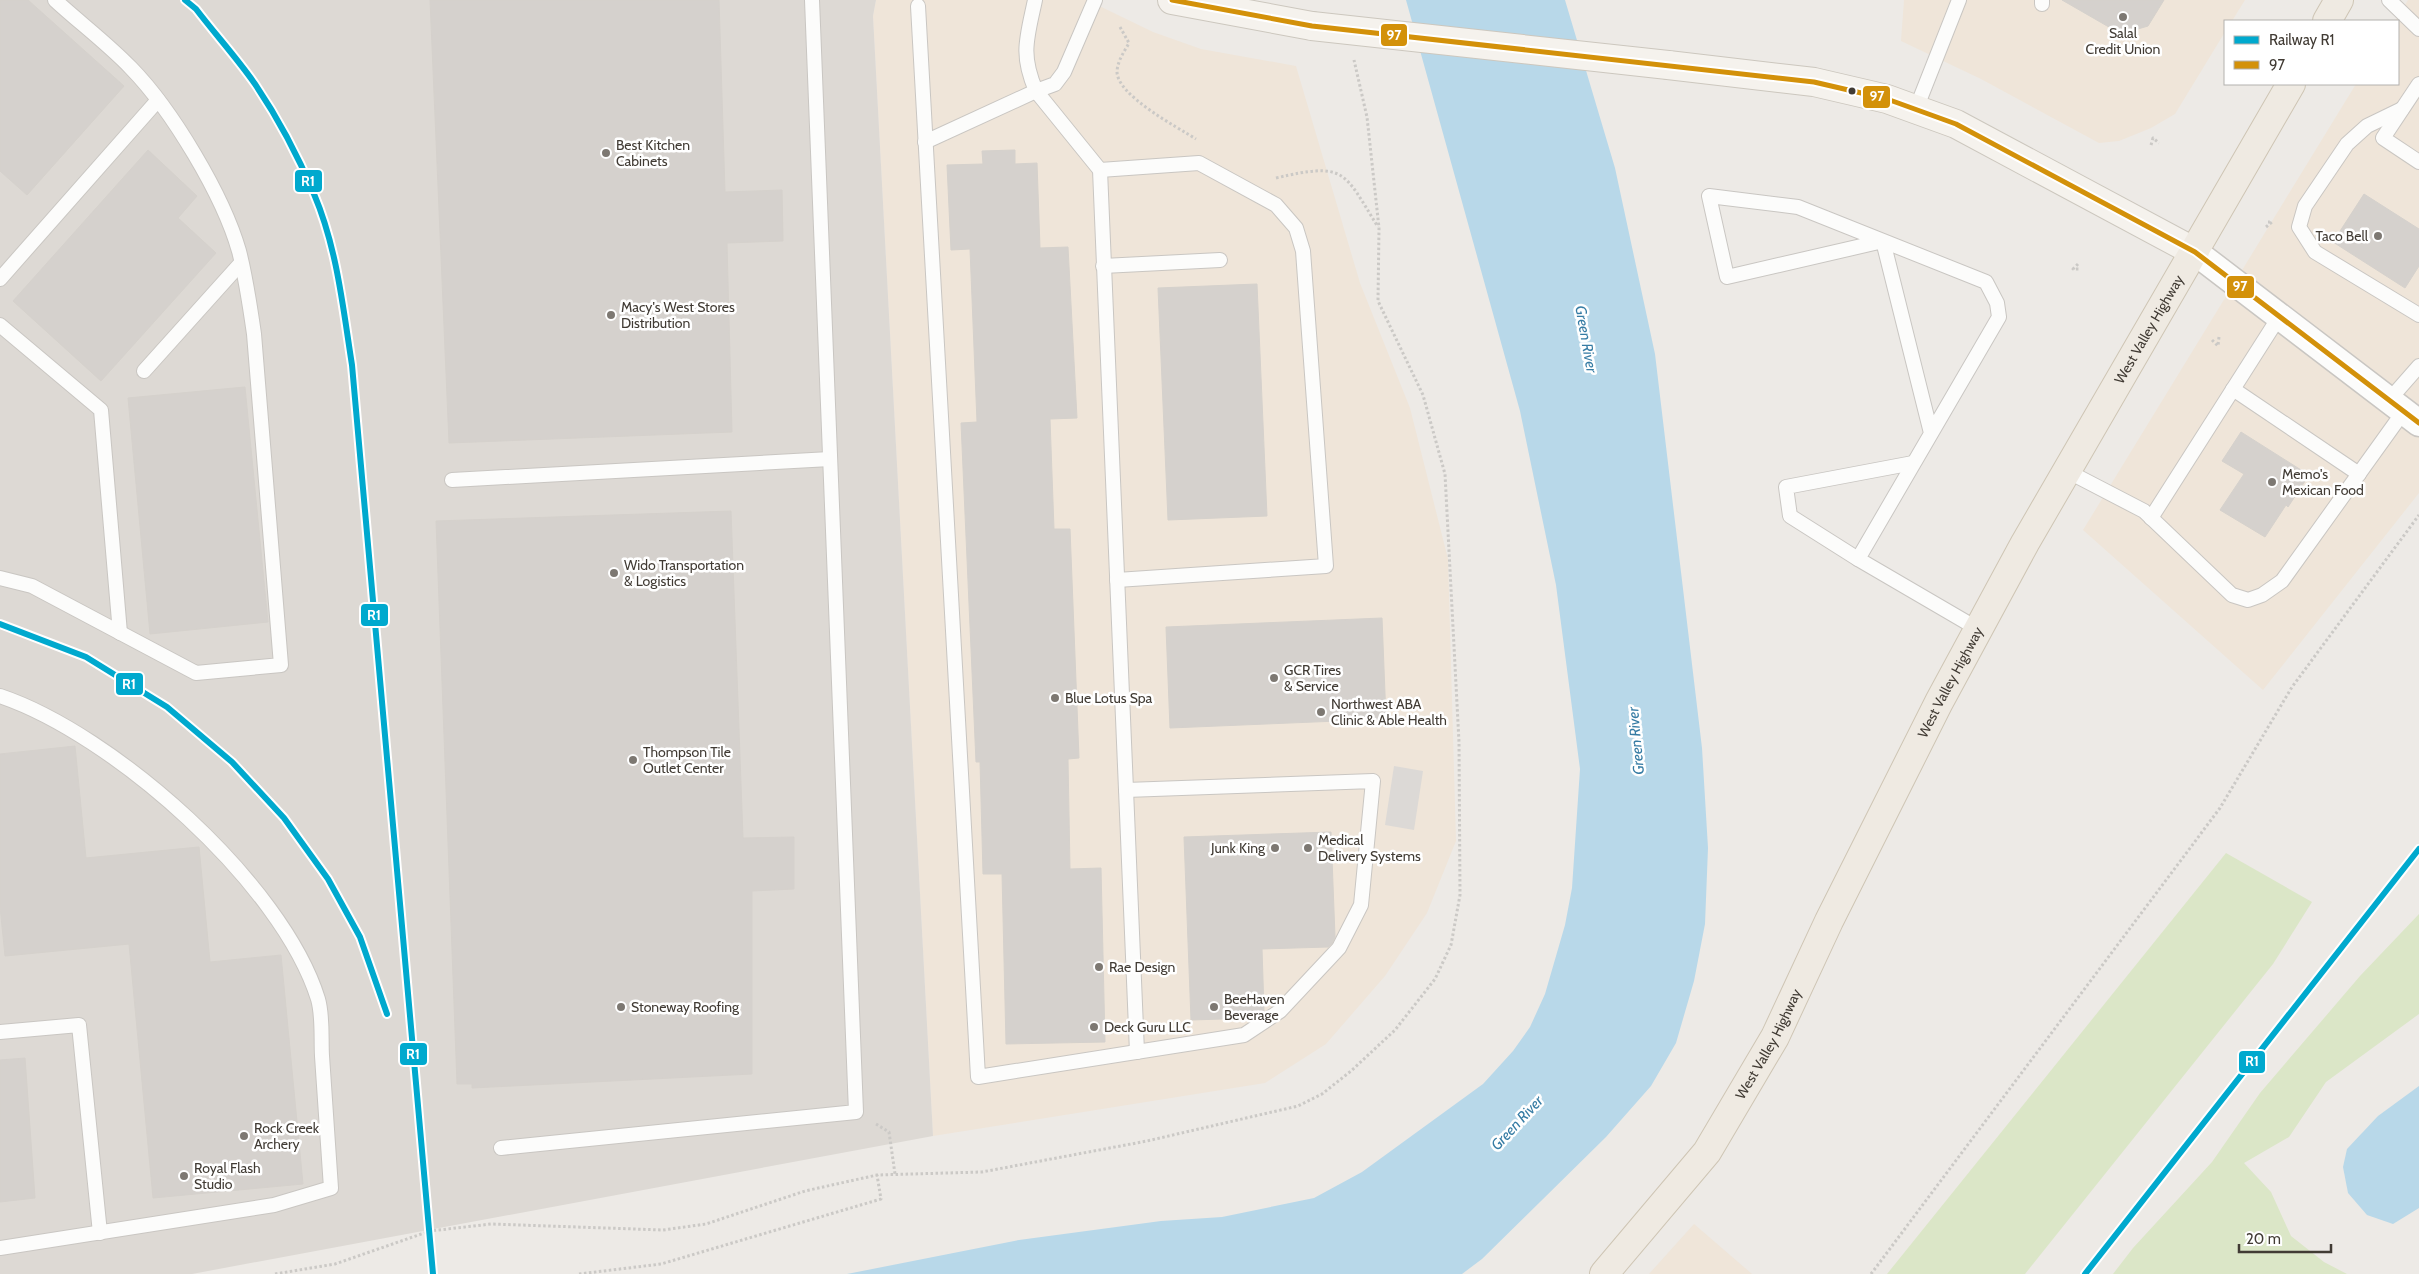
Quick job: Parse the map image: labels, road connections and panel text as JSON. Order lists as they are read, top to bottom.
{
  "streets": {
    "main road": ["West Valley Highway"]
  },
  "water": ["Green River"],
  "places": [
    "Salal Credit Union",
    "Best Kitchen Cabinets",
    "Taco Bell",
    "Macy's West Stores Distribution",
    "Memo's Mexican Food",
    "Wido Transportation & Logistics",
    "GCR Tires & Service",
    "Blue Lotus Spa",
    "Northwest ABA Clinic & Able Health",
    "Thompson Tile Outlet Center",
    "Junk King",
    "Medical Delivery Systems",
    "Rae Design",
    "Stoneway Roofing",
    "BeeHaven Beverage",
    "Deck Guru LLC",
    "Rock Creek Archery",
    "Royal Flash Studio"
  ],
  "lines": ["rail line R1", "transit line 97"],
  "legend": ["Railway R1", "97"],
  "scale_bar": "20 m"
}
